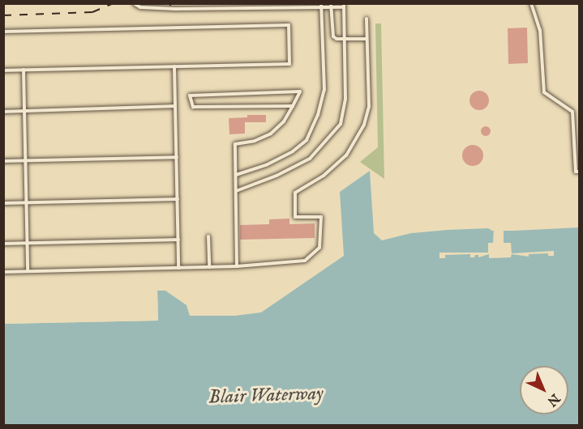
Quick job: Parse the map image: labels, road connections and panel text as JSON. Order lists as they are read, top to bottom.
{
  "water": ["Blair Waterway"],
  "north": "bottom right"
}
